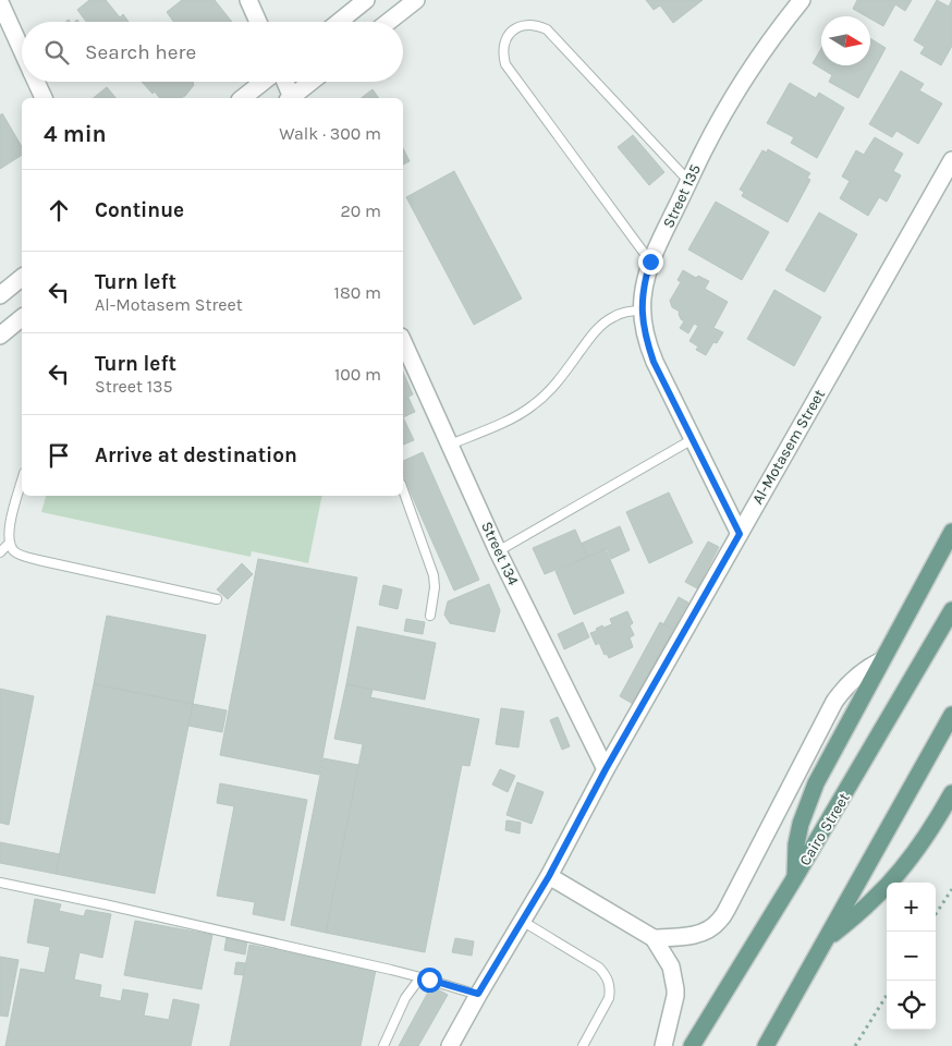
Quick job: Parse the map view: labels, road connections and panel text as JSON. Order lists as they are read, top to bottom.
{
  "streets": {
    "main road": ["Cairo Street"],
    "street": ["Street 135", "Al-Motasem Street", "Street 134"]
  },
  "crossings": [
    ["Street 135", "Al-Motasem Street"],
    ["Al-Motasem Street", "Street 134"]
  ],
  "north": "right",
  "page": {
    "search": "Search here",
    "heading": ["4 min", "Walk · 300 m"],
    "list": [
      ["Continue", "20 m"],
      ["Turn left", "Al-Motasem Street", "180 m"],
      ["Turn left", "Street 135", "100 m"],
      "Arrive at destination"
    ],
    "map_buttons": ["+", "−"]
  }
}
